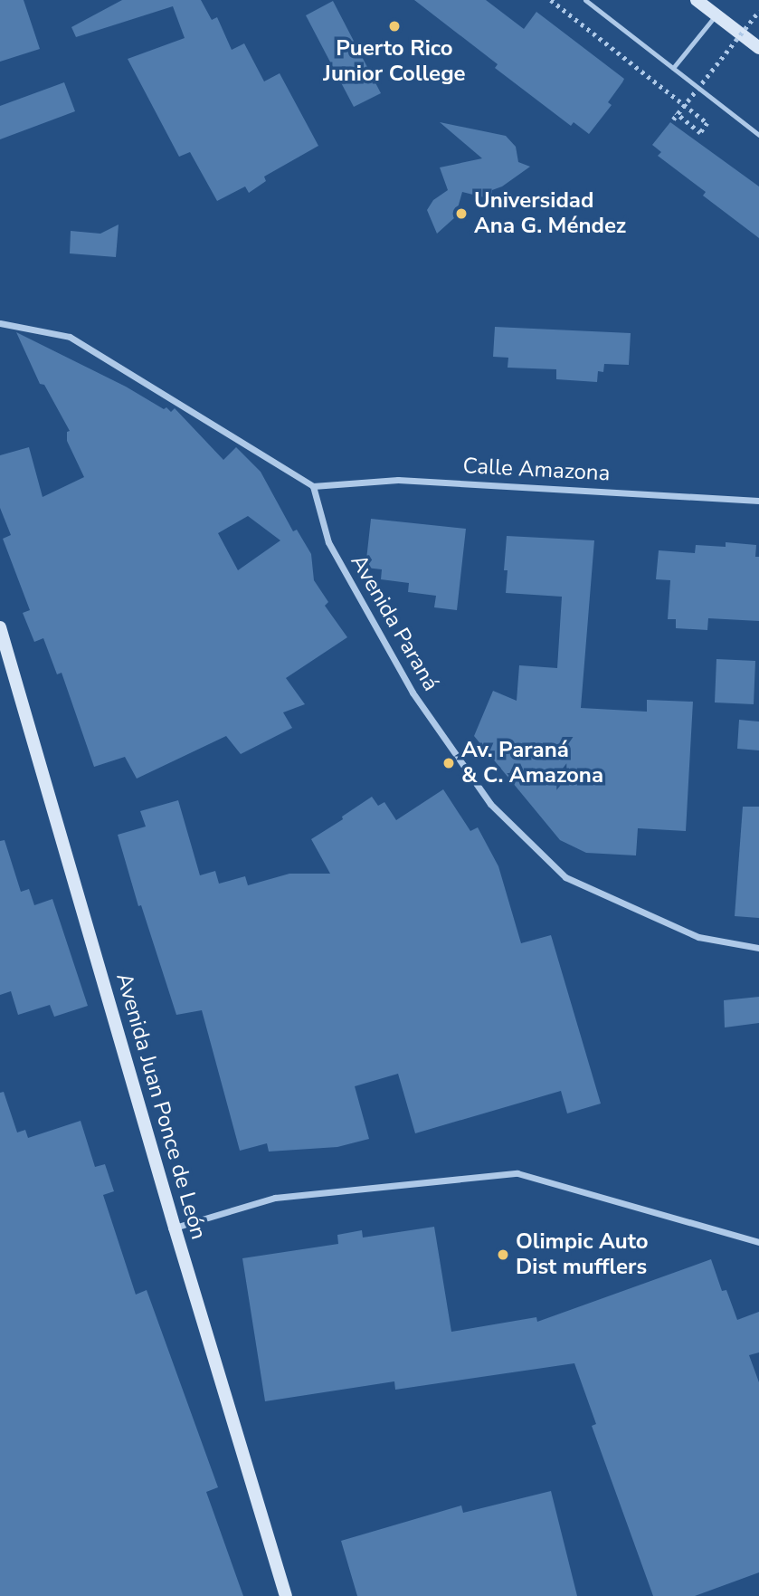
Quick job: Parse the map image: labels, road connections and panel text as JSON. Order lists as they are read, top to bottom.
{
  "streets": {
    "street": ["Calle Amazona", "Avenida Paraná", "Avenida Juan Ponce de León"]
  },
  "crossings": [
    ["Calle Amazona", "Avenida Paraná"]
  ],
  "places": [
    "Puerto Rico Junior College",
    "Universidad Ana G. Méndez",
    "Av. Paraná & C. Amazona",
    "Olimpic Auto Dist mufflers"
  ]
}
